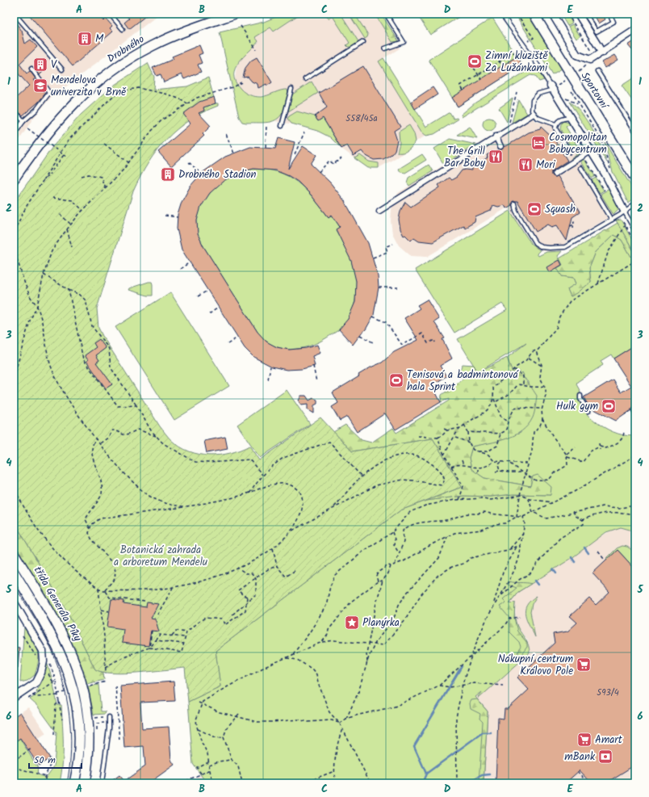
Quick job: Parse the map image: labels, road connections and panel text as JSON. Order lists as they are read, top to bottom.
{
  "streets": {
    "main road": ["Drobného", "Sportovní", "třída Generála Píky"]
  },
  "parks": ["Botanická zahrada a arboretum Mendelu"],
  "places": {
    "building": ["M", "V", "Drobného Stadion"],
    "sports": [
      "Zimní kluziště Za Lužánkami",
      "Squash",
      "Tenisová a badmintonová hala Sprint",
      "Hulk gym"
    ],
    "school or university": ["Mendelova univerzita v Brně"],
    "hotel": ["Cosmopolitan Bobycentrum"],
    "restaurant": ["The Grill Bar Boby", "Mori"],
    "place": ["Planýrka"],
    "supermarket": ["Nákupní centrum Královo Pole", "Amart"],
    "bank": ["mBank"]
  },
  "house_numbers": ["558/45a", "593/4"],
  "scale_bar": "50 m",
  "grid": {
    "columns": [
      "A",
      "B",
      "C",
      "D",
      "E"
    ],
    "rows": [
      "1",
      "2",
      "3",
      "4",
      "5",
      "6"
    ]
  }
}
